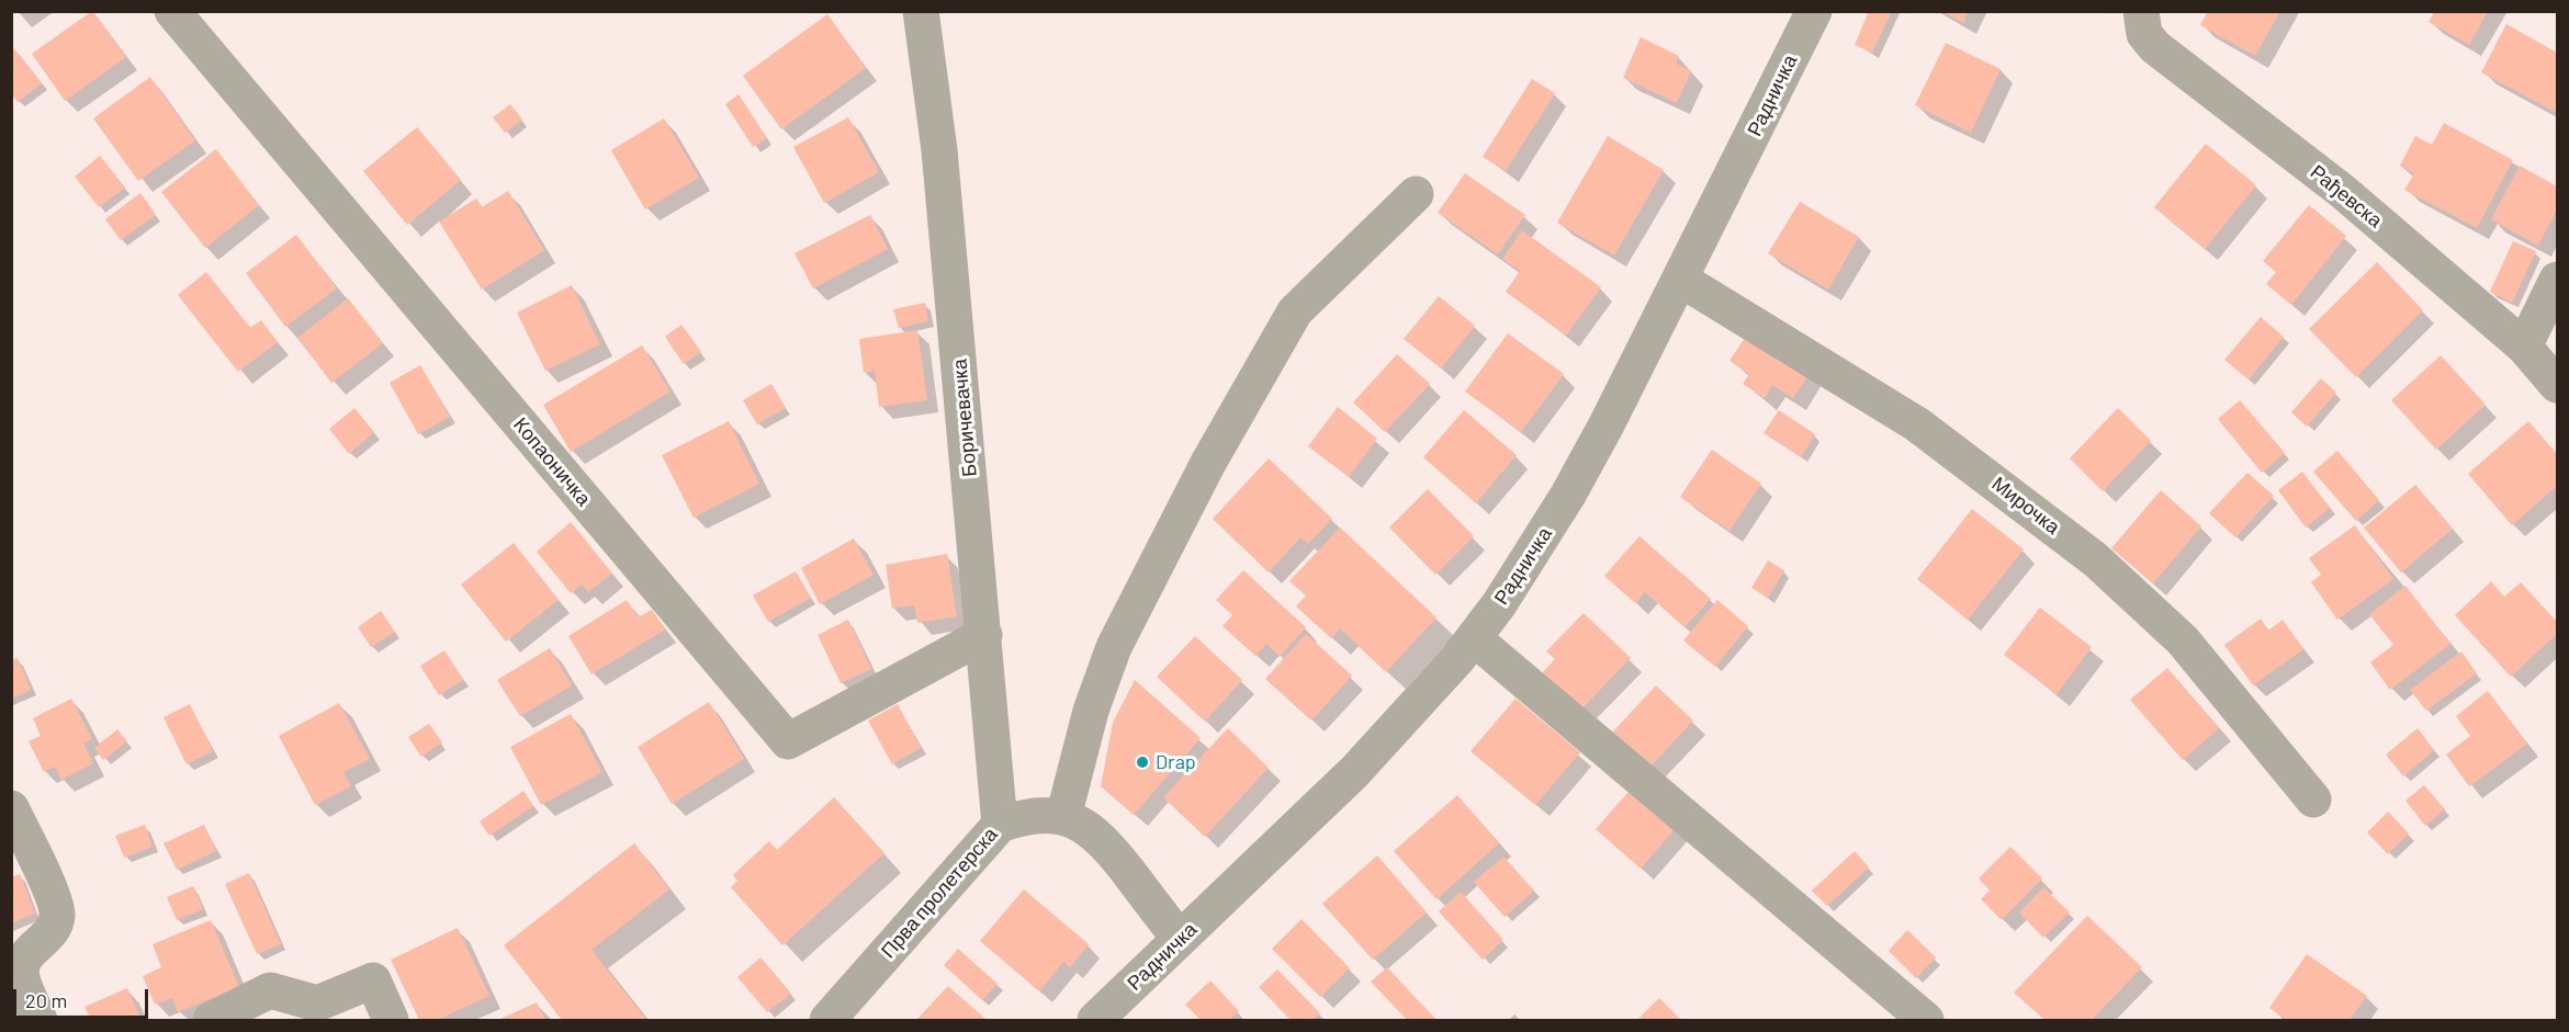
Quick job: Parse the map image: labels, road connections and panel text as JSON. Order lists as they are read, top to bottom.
{
  "streets": {
    "street": [
      "Радничка",
      "Рађевска",
      "Боричевачка",
      "Копаоничка",
      "Мирочка",
      "Прва пролетерска"
    ]
  },
  "crossings": [
    ["Радничка", "Мирочка"],
    ["Радничка", "Прва пролетерска"],
    ["Боричевачка", "Копаоничка"],
    ["Боричевачка", "Прва пролетерска"]
  ],
  "places": ["Drap"],
  "scale_bar": "20 m"
}
